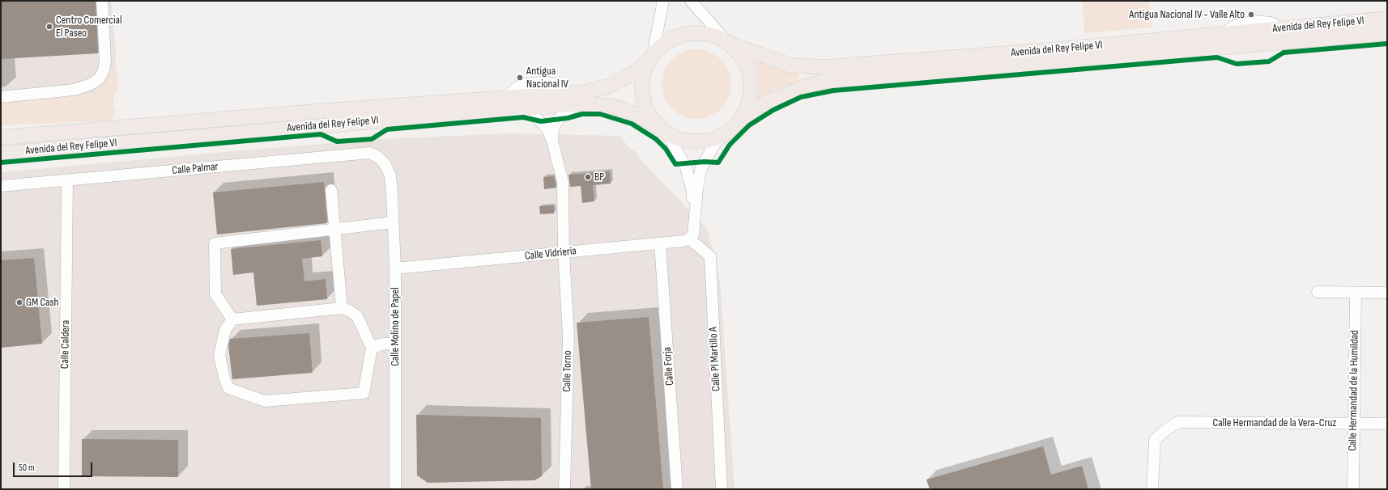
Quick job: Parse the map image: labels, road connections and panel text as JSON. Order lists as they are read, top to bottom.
{
  "streets": {
    "main road": ["Avenida del Rey Felipe VI"],
    "street": [
      "Calle Palmar",
      "Calle Vidriería",
      "Calle Molino de Papel",
      "Calle Caldera",
      "Calle Pl Martillo A",
      "Calle Forja",
      "Calle Torno",
      "Calle Hermandad de la Humildad",
      "Calle Hermandad de la Vera-Cruz"
    ]
  },
  "crossings": [
    ["Calle Palmar", "Calle Molino de Papel"],
    ["Calle Palmar", "Calle Caldera"],
    ["Calle Vidriería", "Calle Molino de Papel"],
    ["Calle Vidriería", "Calle Pl Martillo A"],
    ["Calle Vidriería", "Calle Forja"],
    ["Calle Vidriería", "Calle Torno"],
    ["Calle Hermandad de la Humildad", "Calle Hermandad de la Vera-Cruz"]
  ],
  "places": [
    "Antigua Nacional IV - Valle Alto",
    "Centro Comercial El Paseo",
    "Antigua Nacional IV",
    "BP",
    "GM Cash"
  ],
  "scale_bar": "50 m"
}
